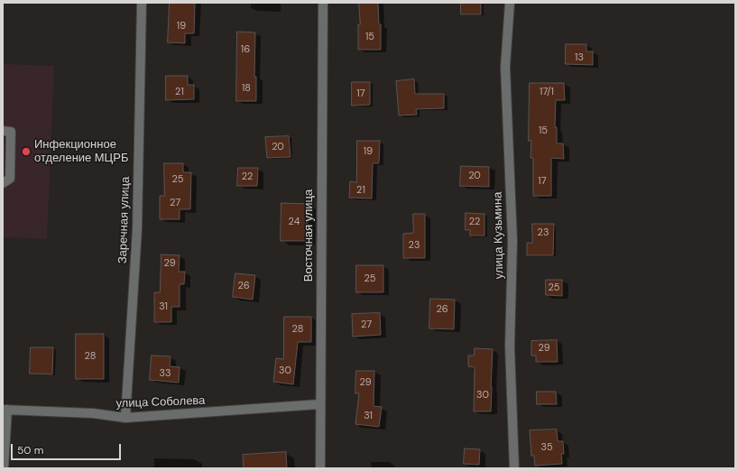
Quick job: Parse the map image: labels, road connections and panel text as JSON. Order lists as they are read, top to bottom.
{
  "streets": {
    "street": [
      "Заречная улица",
      "Восточная улица",
      "улица Кузьмина",
      "улица Соболева"
    ]
  },
  "crossings": [
    ["Заречная улица", "улица Соболева"],
    ["Восточная улица", "улица Соболева"]
  ],
  "places": ["Инфекционное отделение МЦРБ"],
  "house_numbers": [
    "19",
    "15",
    "16",
    "13",
    "18",
    "21",
    "17/1",
    "17",
    "15",
    "20",
    "19",
    "20",
    "22",
    "25",
    "17",
    "21",
    "27",
    "24",
    "22",
    "23",
    "23",
    "29",
    "25",
    "26",
    "25",
    "31",
    "26",
    "27",
    "28",
    "29",
    "28",
    "30",
    "33",
    "29",
    "30",
    "31",
    "35"
  ],
  "scale_bar": "50 m"
}
